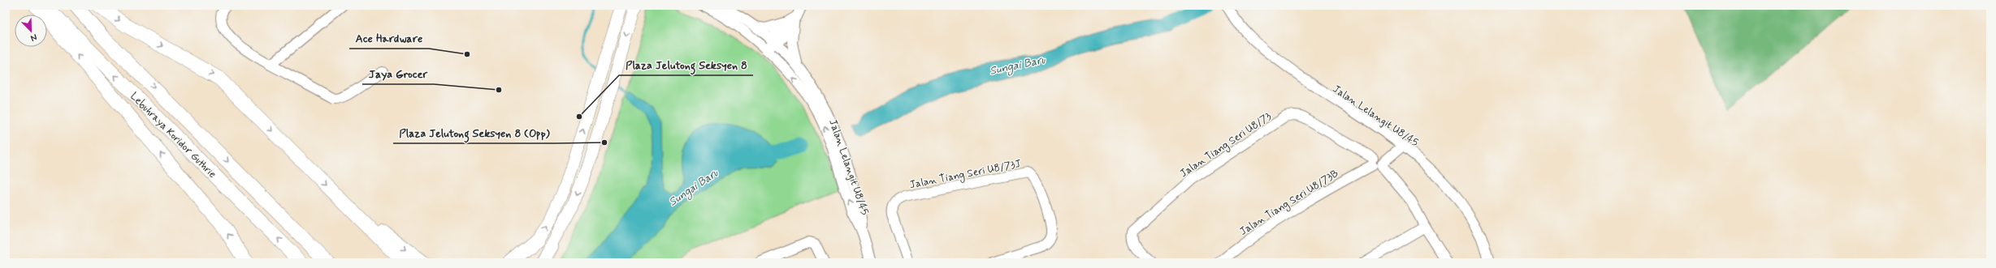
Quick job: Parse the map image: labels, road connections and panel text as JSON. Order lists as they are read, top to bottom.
{
  "streets": {
    "highway": ["Lebuhraya Koridor Guthrie"],
    "street": [
      "Jalan Lelangit U8/45",
      "Jalan Tiang Seri U8/73",
      "Jalan Tiang Seri U8/73J",
      "Jalan Tiang Seri U8/73B"
    ]
  },
  "crossings": [
    ["Jalan Lelangit U8/45", "Jalan Tiang Seri U8/73B"],
    ["Jalan Tiang Seri U8/73", "Jalan Tiang Seri U8/73B"]
  ],
  "water": ["Sungai Baru"],
  "places": [
    "Ace Hardware",
    "Jaya Grocer",
    "Plaza Jelutong Seksyen 8",
    "Plaza Jelutong Seksyen 8 (Opp)"
  ],
  "north": "bottom right"
}
